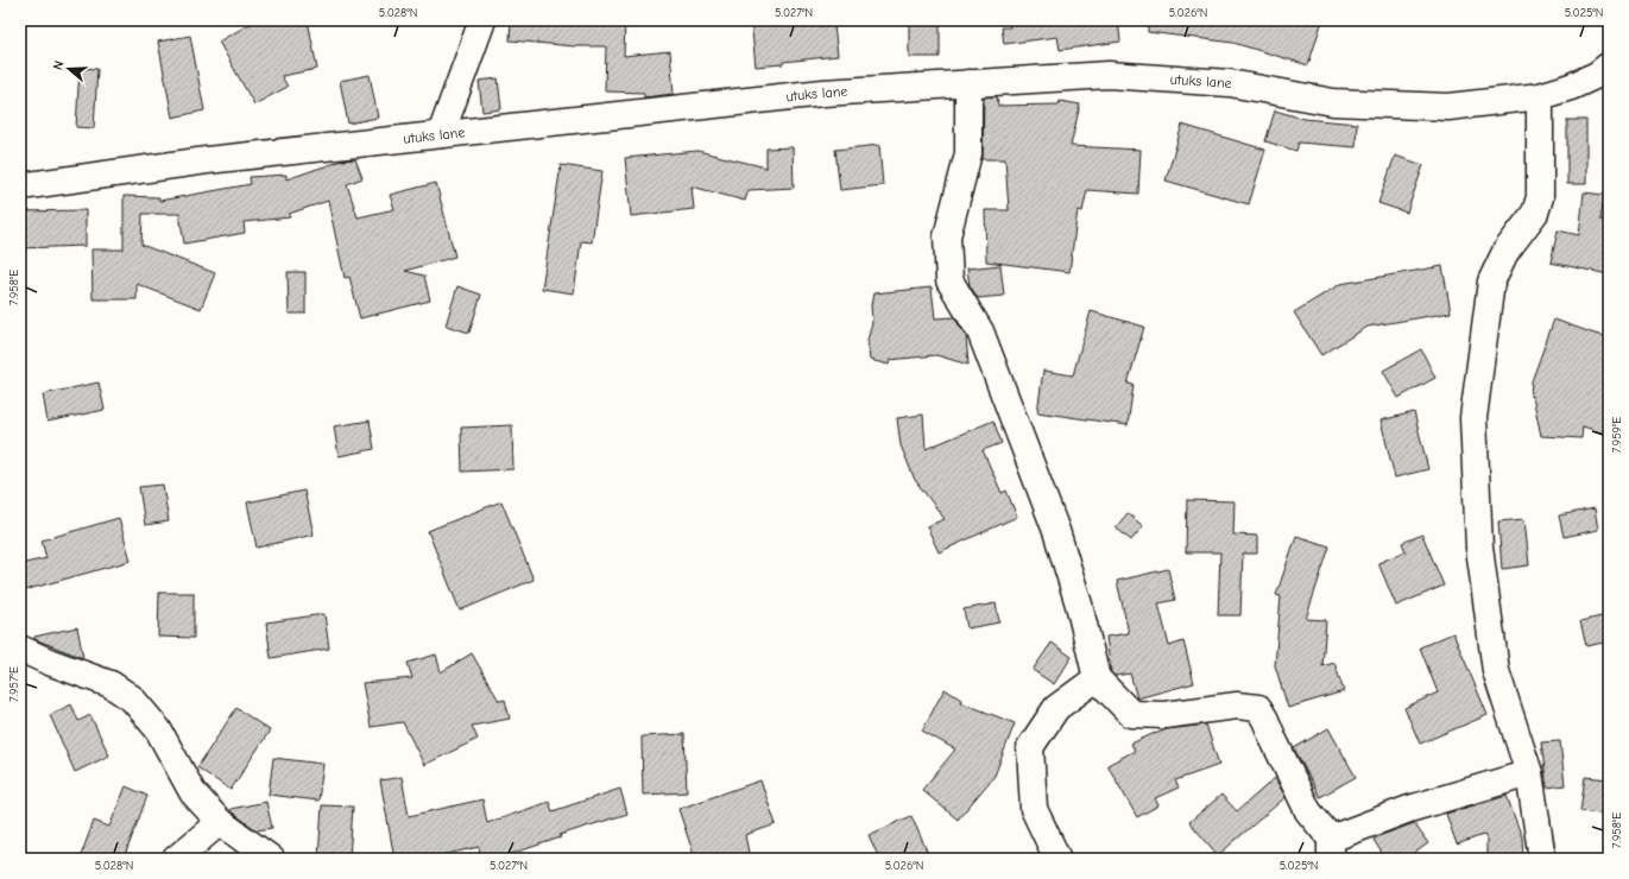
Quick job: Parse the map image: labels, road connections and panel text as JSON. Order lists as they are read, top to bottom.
{
  "streets": {
    "street": ["utuks lane"]
  },
  "north": "left",
  "coordinates": [
    "5.028°N",
    "5.027°N",
    "5.026°N",
    "5.025°N",
    "7.958°E",
    "7.959°E",
    "7.957°E"
  ]
}
